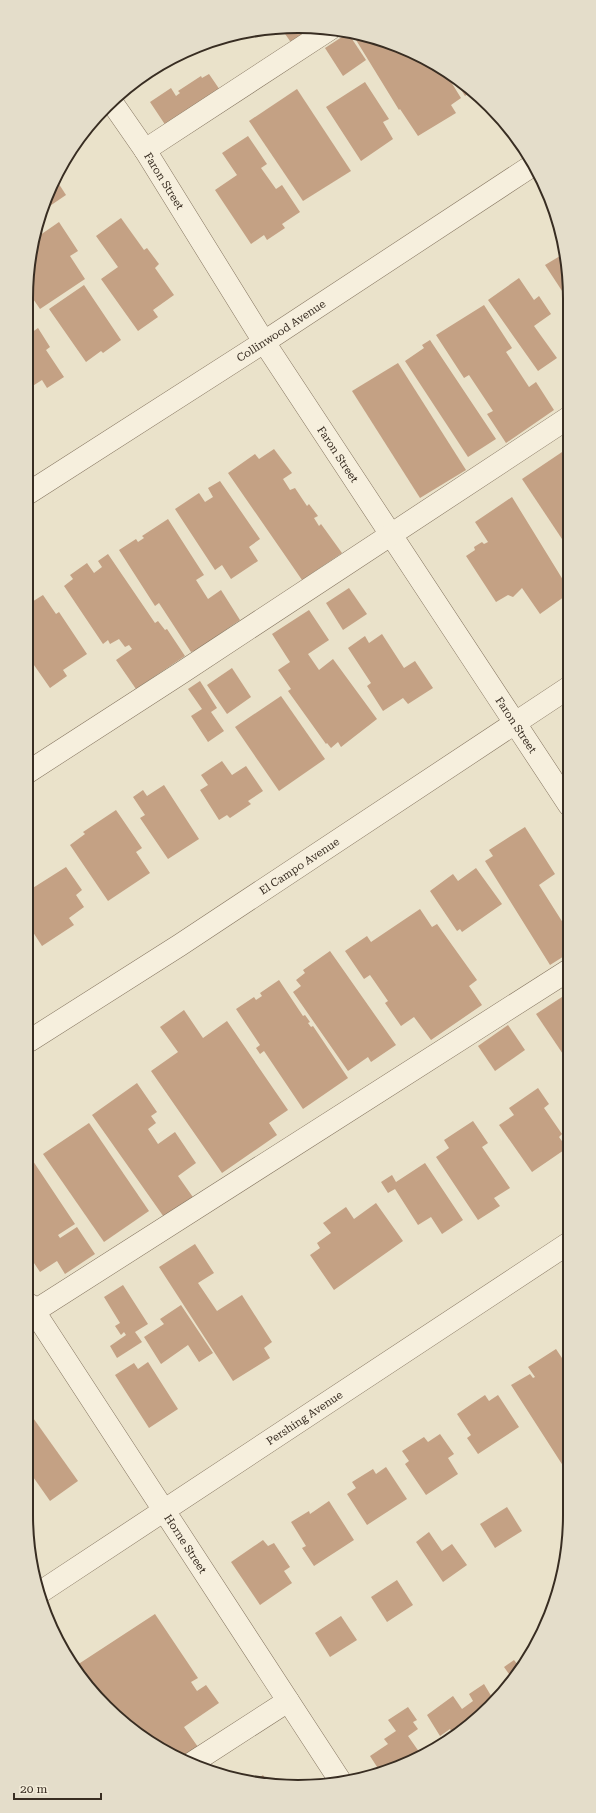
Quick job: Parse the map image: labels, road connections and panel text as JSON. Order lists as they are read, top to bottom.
{
  "streets": {
    "street": [
      "Faron Street",
      "Collinwood Avenue",
      "El Campo Avenue",
      "Pershing Avenue",
      "Horne Street"
    ]
  },
  "crossings": [
    ["Faron Street", "Collinwood Avenue"],
    ["Faron Street", "El Campo Avenue"],
    ["Pershing Avenue", "Horne Street"]
  ],
  "scale_bar": "20 m"
}
